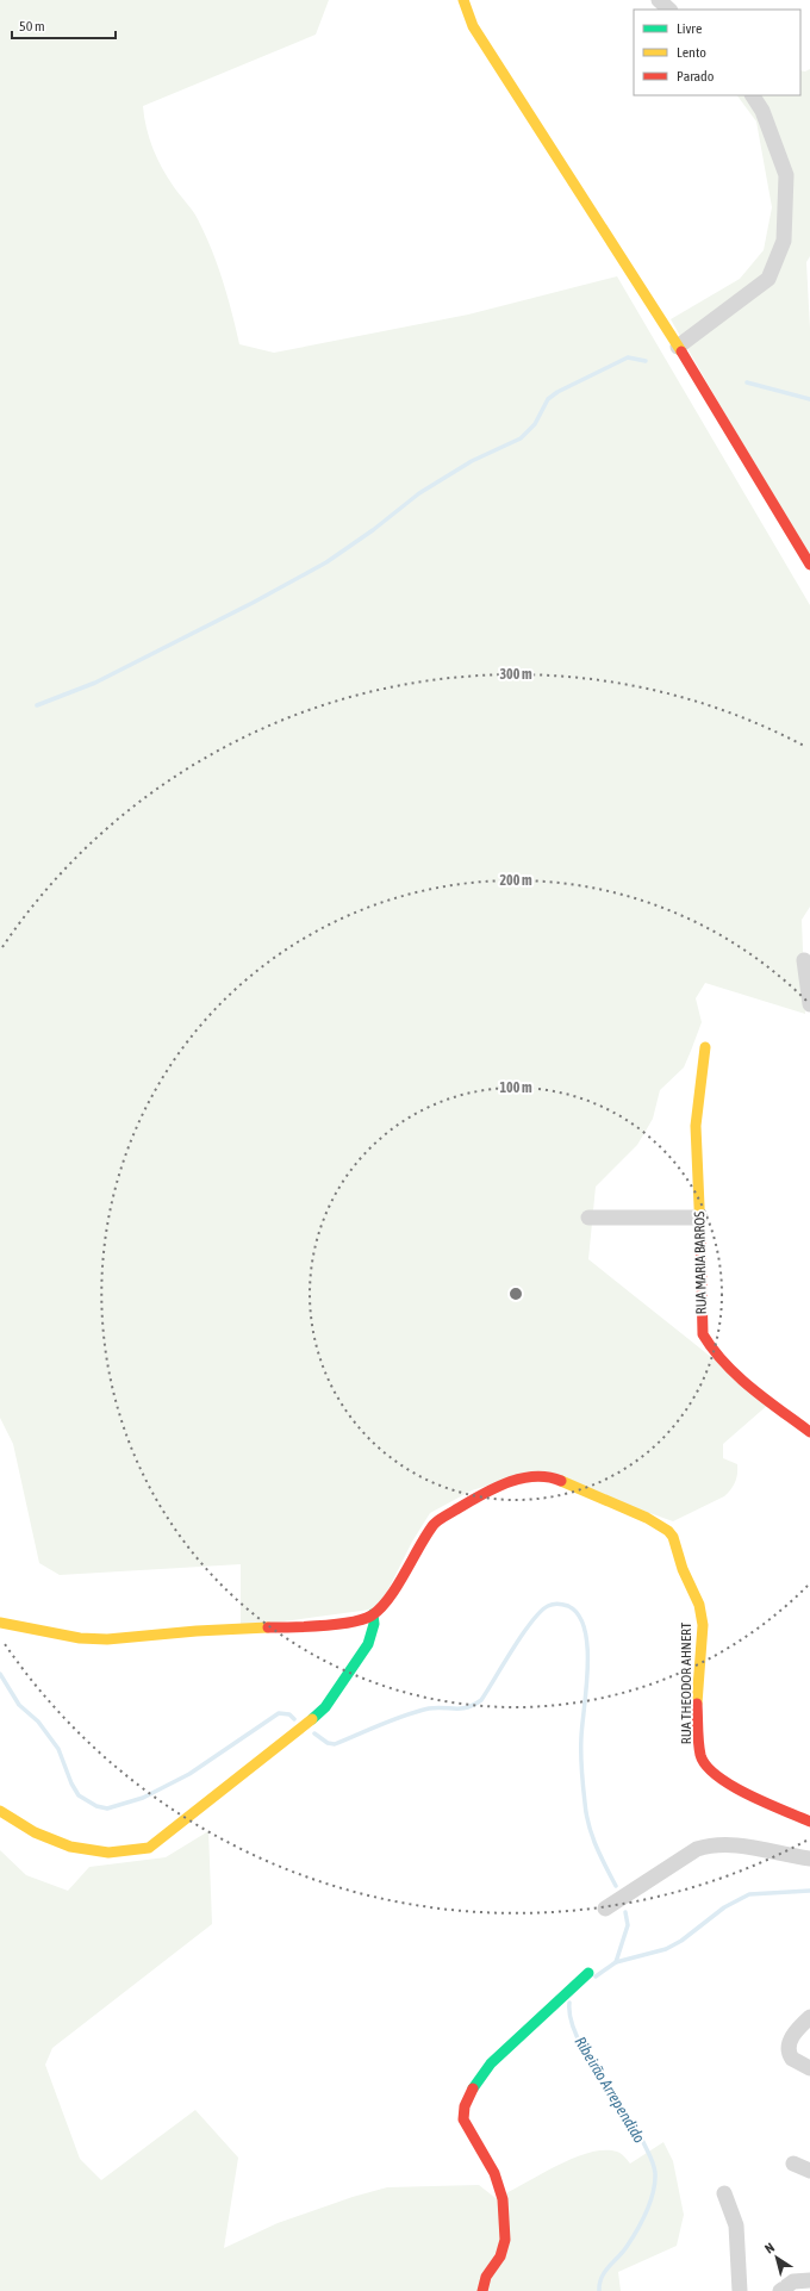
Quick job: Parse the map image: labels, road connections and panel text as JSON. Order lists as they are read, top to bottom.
{
  "streets": {
    "street": ["RUA MARIA BARROS", "RUA THEODOR AHNERT"]
  },
  "water": ["Ribeirão Arrependido"],
  "legend": ["Livre", "Lento", "Parado"],
  "scale_bar": "50 m",
  "north": "top left",
  "rings": ["300 m", "200 m", "100 m"]
}
